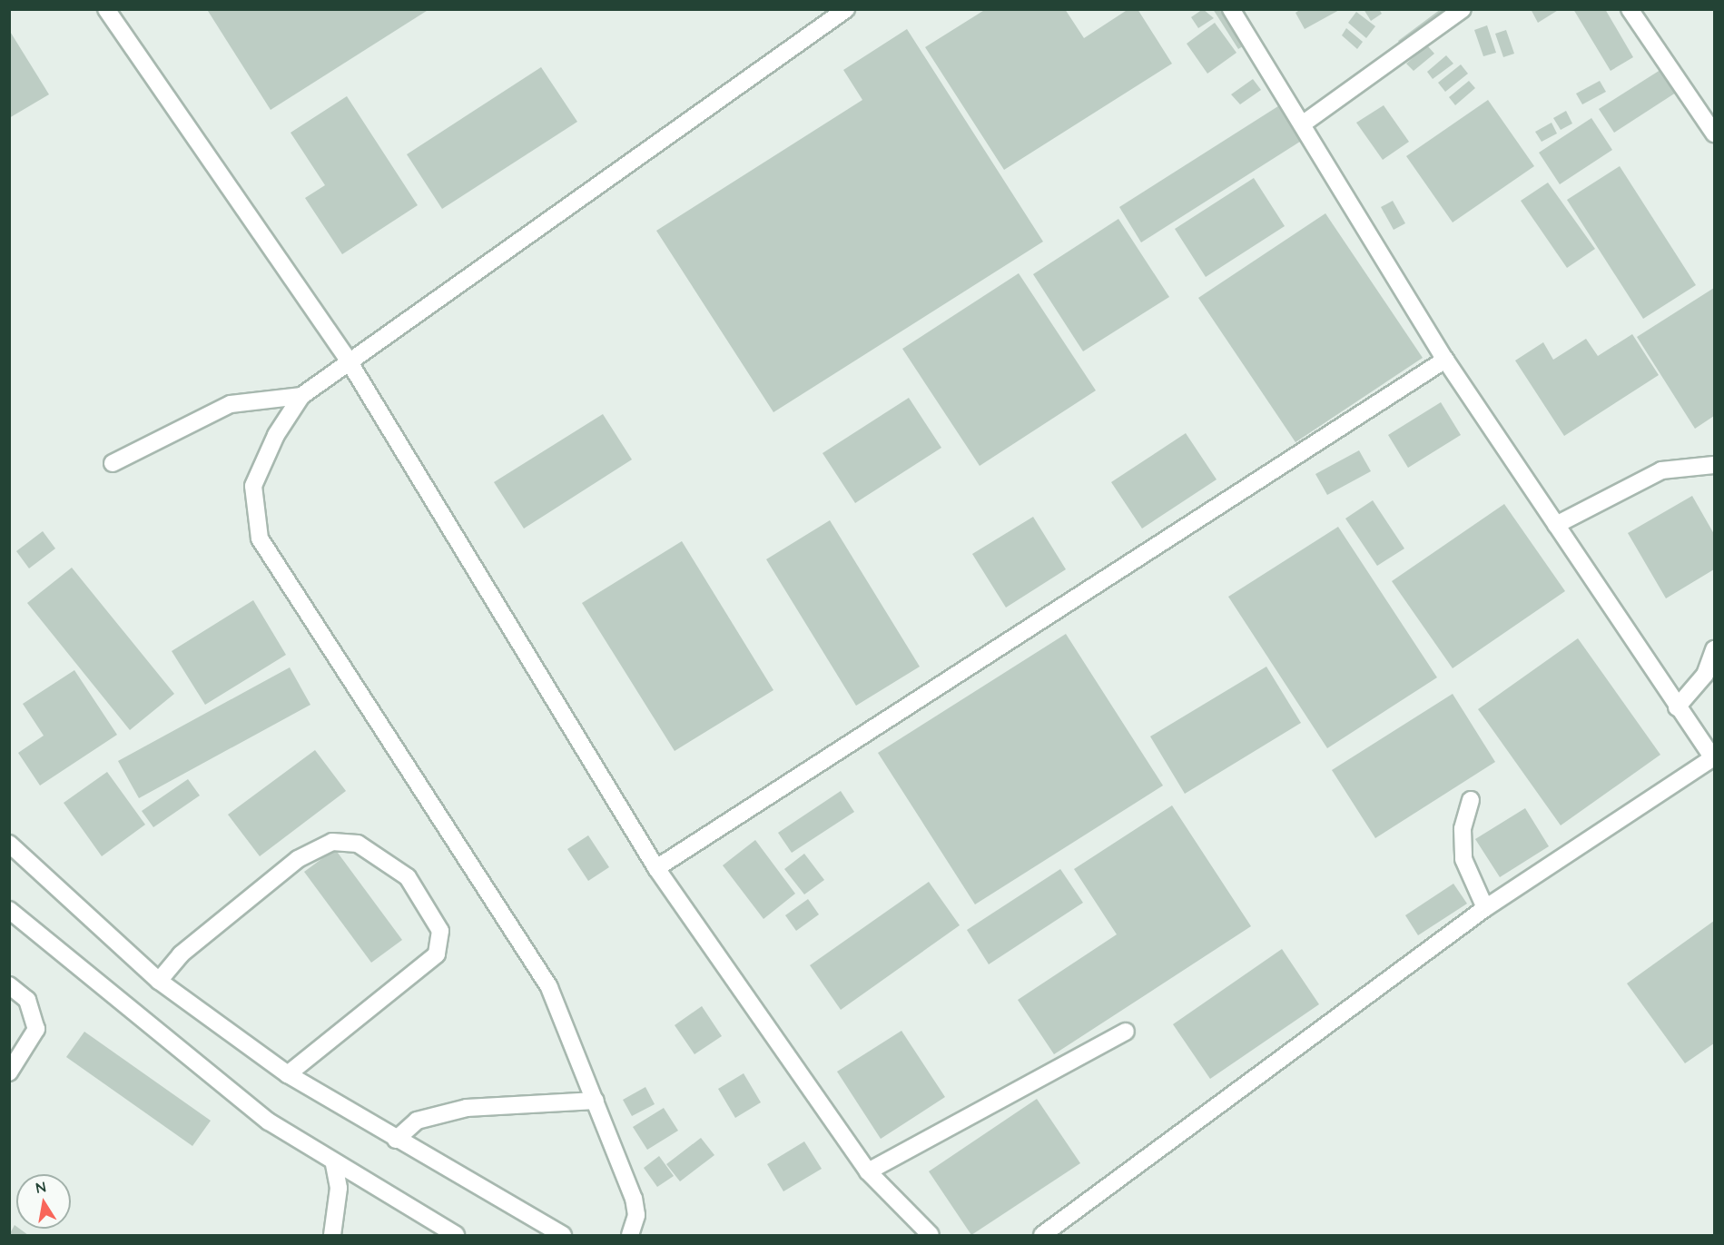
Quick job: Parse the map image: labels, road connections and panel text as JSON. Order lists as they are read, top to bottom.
{
  "north": "top"
}
